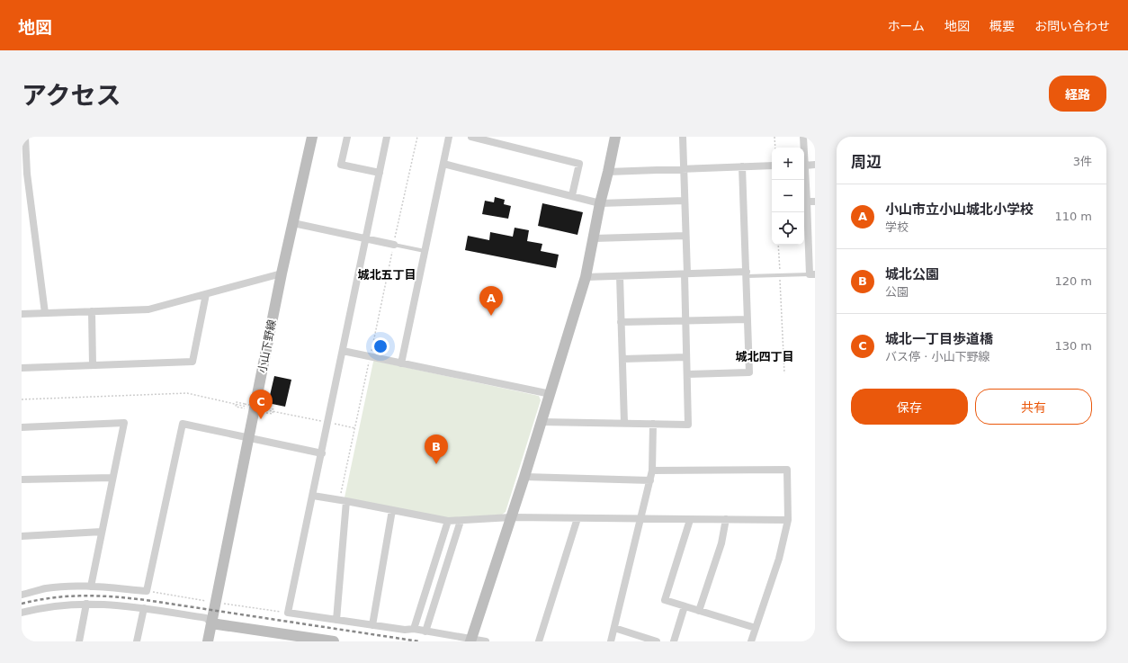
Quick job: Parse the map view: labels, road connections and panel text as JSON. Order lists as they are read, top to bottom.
{
  "streets": {
    "street": ["小山下野線"]
  },
  "districts": ["城北五丁目", "城北四丁目"],
  "page": {
    "header": "地図",
    "nav": [
      "ホーム",
      "地図",
      "概要",
      "お問い合わせ"
    ],
    "title": "アクセス",
    "buttons": [
      "経路",
      ["保存", "共有"]
    ],
    "heading": ["周辺", "3件"],
    "map_buttons": ["+", "−"],
    "list": [
      {
        "mark": "A",
        "name": "小山市立小山城北小学校",
        "note": "学校",
        "value": "110 m"
      },
      {
        "mark": "B",
        "name": "城北公園",
        "note": "公園",
        "value": "120 m"
      },
      {
        "mark": "C",
        "name": "城北一丁目歩道橋",
        "note": "バス停 · 小山下野線",
        "value": "130 m"
      }
    ],
    "pins": ["A", "C", "B"]
  }
}
